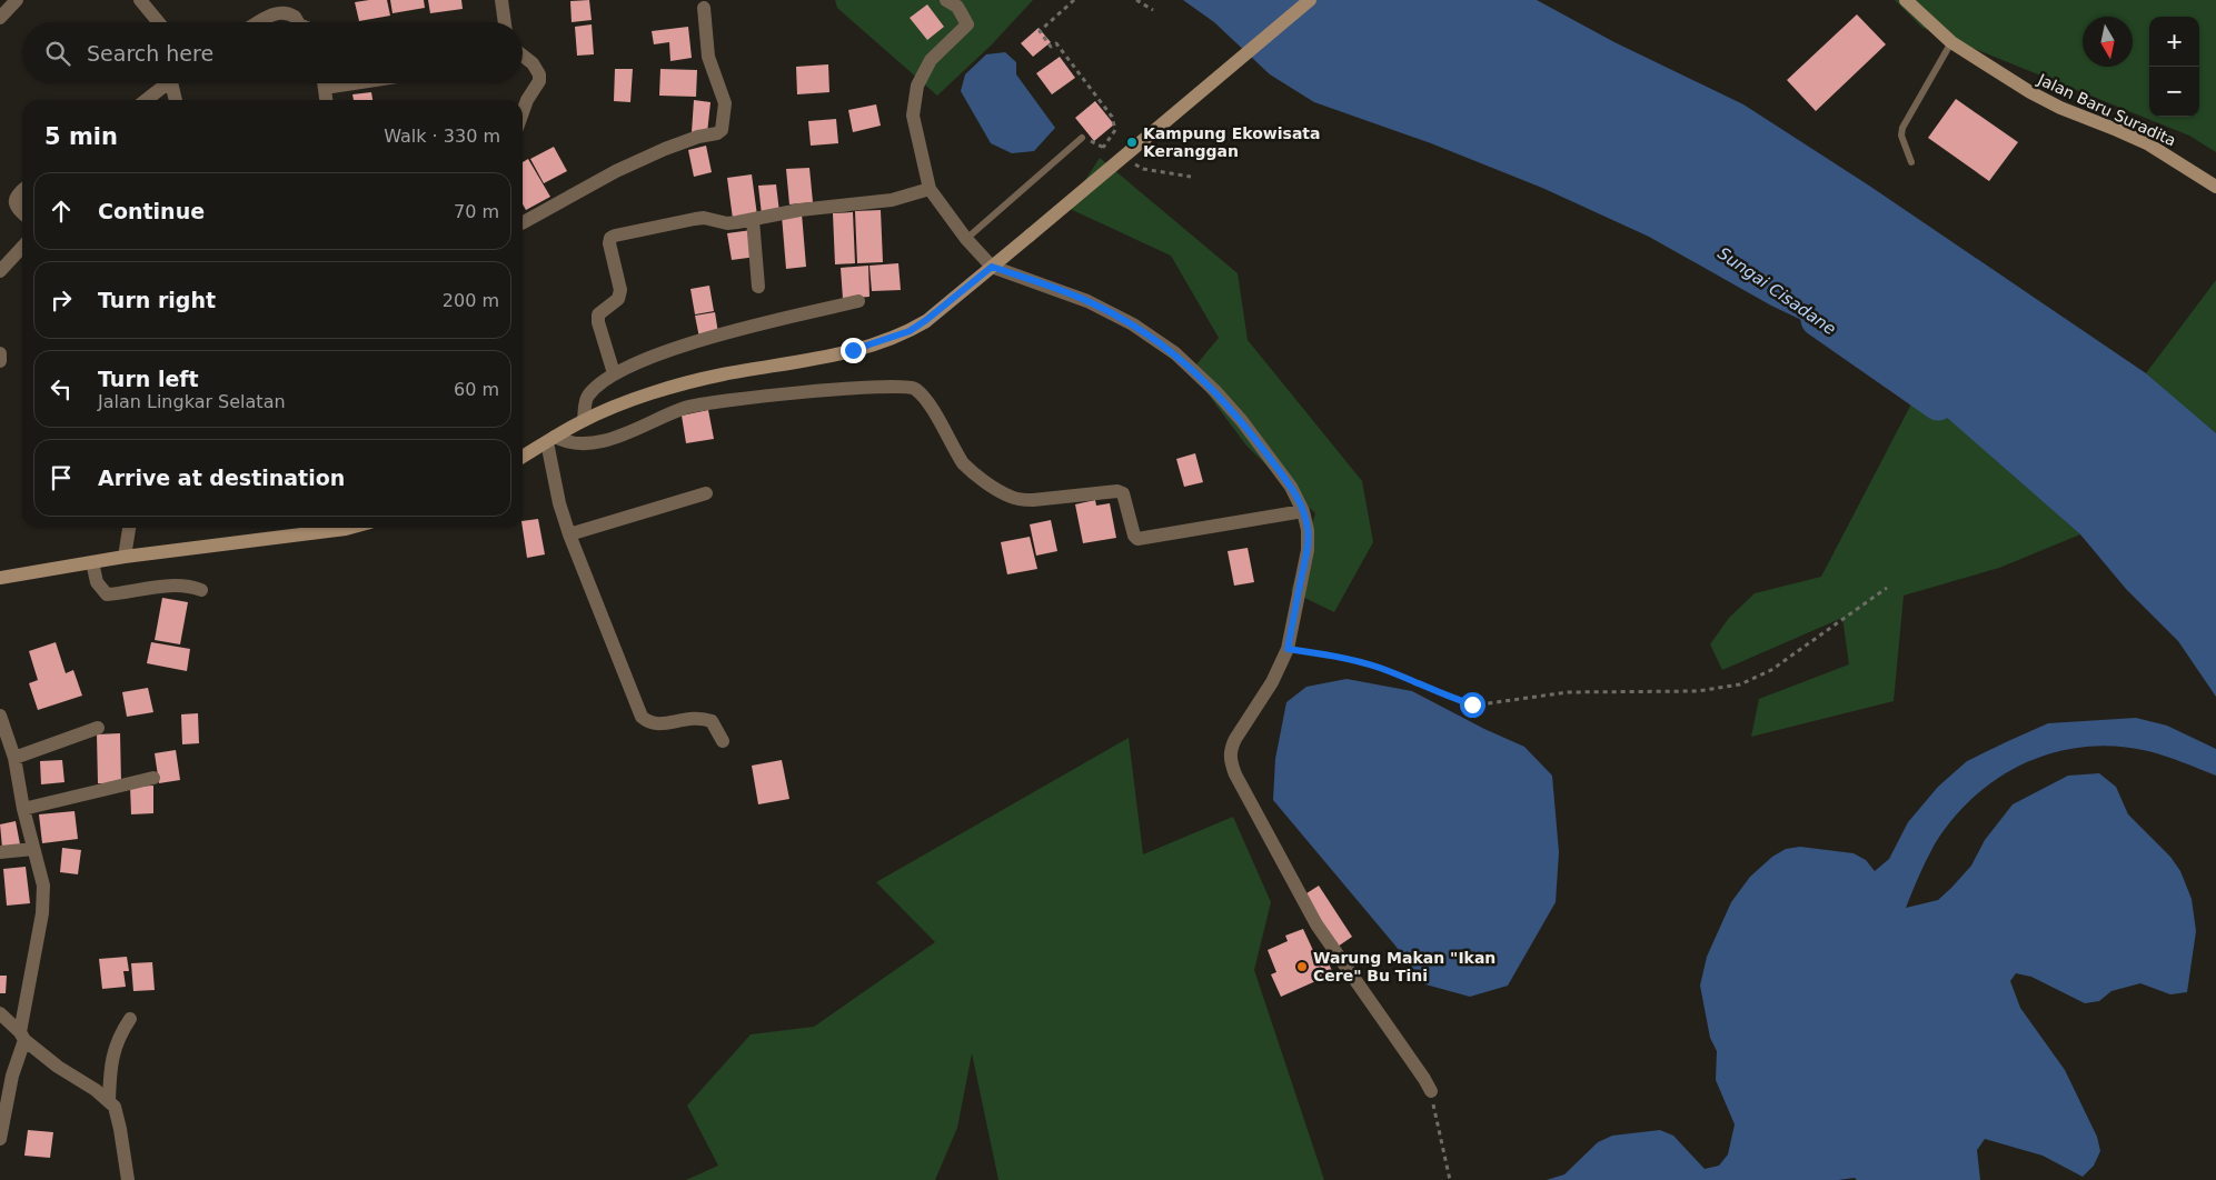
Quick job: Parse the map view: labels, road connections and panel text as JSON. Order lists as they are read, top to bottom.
{
  "streets": {
    "main road": ["Jalan Baru Suradita"]
  },
  "water": ["Sungai Cisadane"],
  "places": ["Kampung Ekowisata Keranggan", "Warung Makan \"Ikan Cere\" Bu Tini"],
  "north": "bottom",
  "page": {
    "map_buttons": ["+", "−"],
    "search": "Search here",
    "heading": ["5 min", "Walk · 330 m"],
    "list": [
      ["Continue", "70 m"],
      ["Turn right", "200 m"],
      ["Turn left", "Jalan Lingkar Selatan", "60 m"],
      "Arrive at destination"
    ]
  }
}
